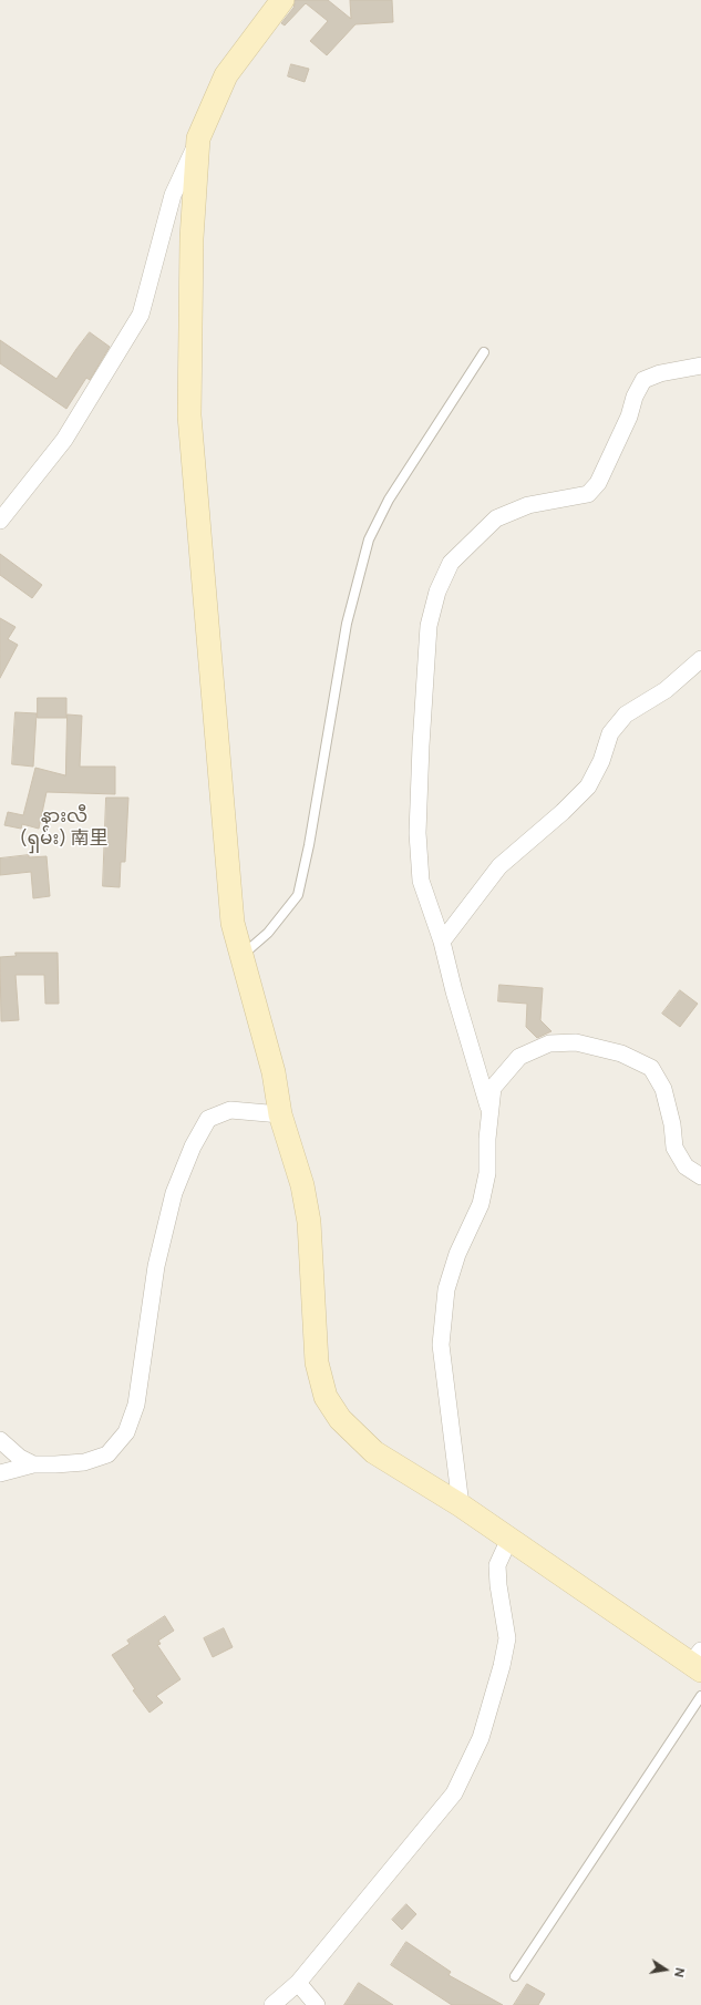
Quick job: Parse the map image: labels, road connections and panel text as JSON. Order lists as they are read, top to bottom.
{
  "districts": ["နားလီ (ရှမ်း) 南里"],
  "north": "right"
}
